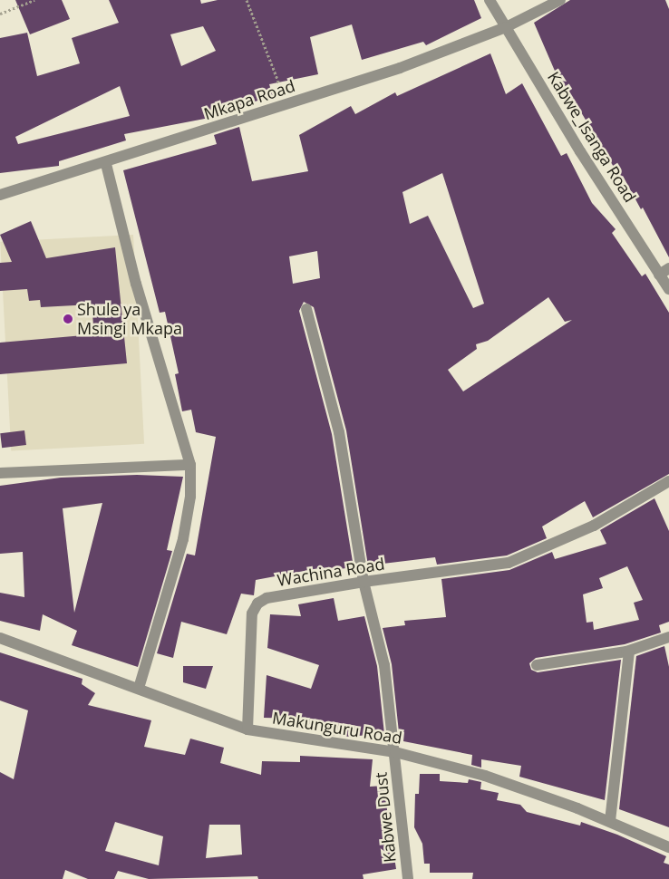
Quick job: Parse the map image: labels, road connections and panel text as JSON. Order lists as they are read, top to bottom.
{
  "streets": {
    "street": [
      "Mkapa Road",
      "Kabwe_Isanga Road",
      "Wachina Road",
      "Makunguru Road",
      "Kabwe Dust"
    ]
  },
  "crossings": [
    ["Mkapa Road", "Kabwe_Isanga Road"],
    ["Wachina Road", "Makunguru Road"],
    ["Wachina Road", "Kabwe Dust"],
    ["Makunguru Road", "Kabwe Dust"]
  ],
  "places": ["Shule ya Msingi Mkapa"]
}
